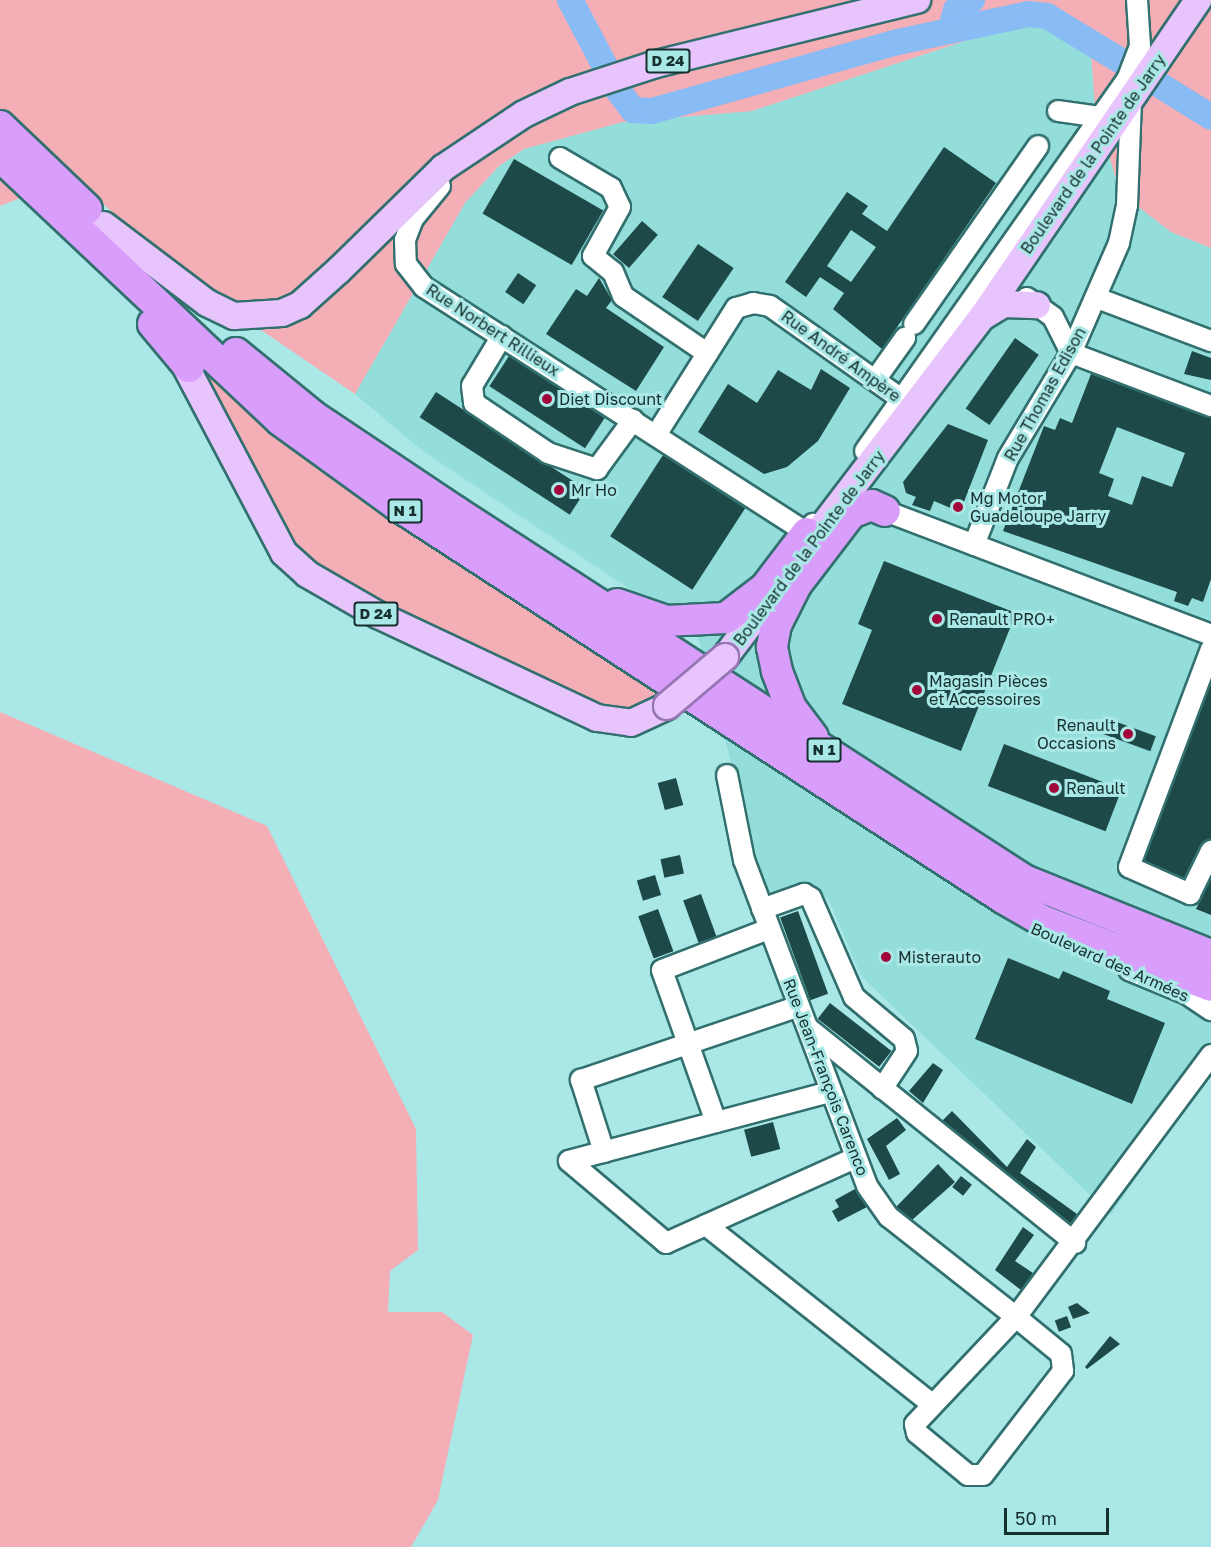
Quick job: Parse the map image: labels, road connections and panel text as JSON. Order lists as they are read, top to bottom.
{
  "streets": {
    "highway": ["N 1"],
    "main road": ["D 24", "Boulevard de la Pointe de Jarry"],
    "street": [
      "Rue Norbert Rillieux",
      "Rue André Ampère",
      "Rue Thomas Edison",
      "Boulevard des Armées",
      "Rue Jean-François Carenco"
    ]
  },
  "crossings": [
    ["D 24", "Boulevard de la Pointe de Jarry"],
    ["D 24", "Rue Norbert Rillieux"],
    ["D 24", "N 1"],
    ["Boulevard de la Pointe de Jarry", "Rue Norbert Rillieux"],
    ["Boulevard de la Pointe de Jarry", "Rue André Ampère"],
    ["Boulevard de la Pointe de Jarry", "Rue Thomas Edison"],
    ["Boulevard de la Pointe de Jarry", "N 1"],
    ["Rue Norbert Rillieux", "Rue André Ampère"],
    ["N 1", "Boulevard des Armées"]
  ],
  "places": [
    "Diet Discount",
    "Mr Ho",
    "Mg Motor Guadeloupe Jarry",
    "Renault PRO+",
    "Magasin Pièces et Accessoires",
    "Renault Occasions",
    "Renault",
    "Misterauto"
  ],
  "scale_bar": "50 m"
}
